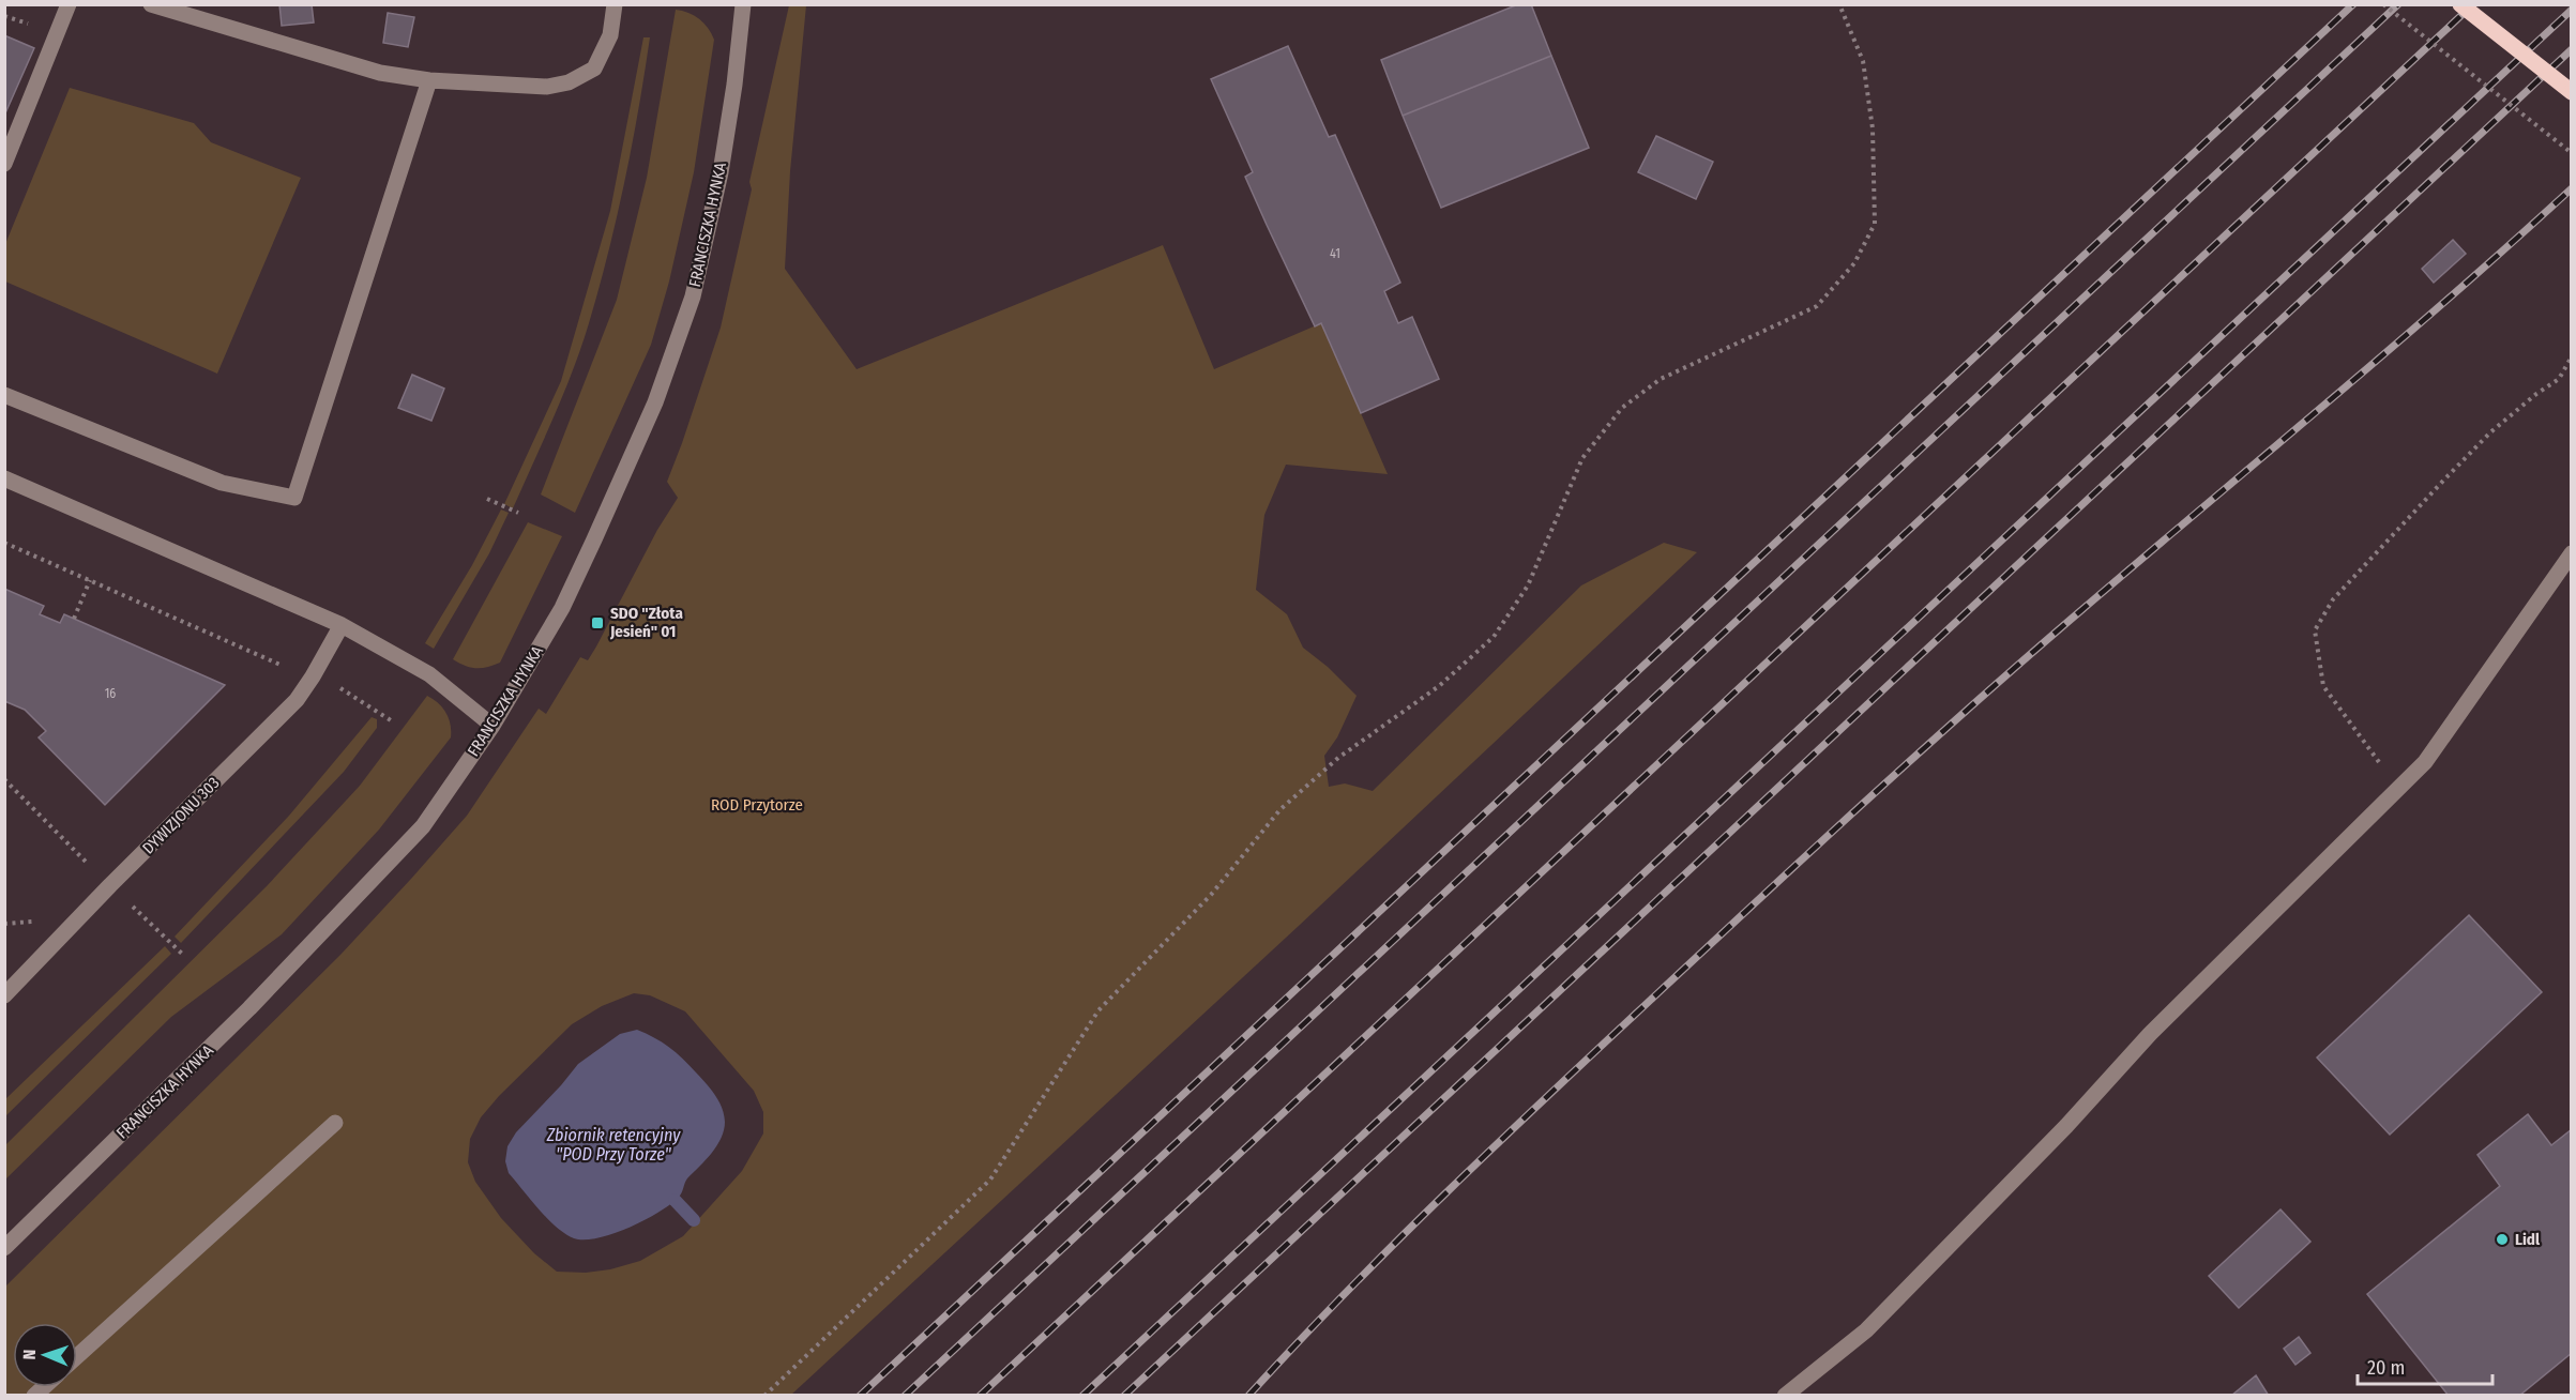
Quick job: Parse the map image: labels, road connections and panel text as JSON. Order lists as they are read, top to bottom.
{
  "streets": {
    "street": ["FRANCISZKA HYNKA", "DYWIZJONU 303"]
  },
  "water": ["Zbiornik retencyjny \"POD Przy Torze\""],
  "parks": ["ROD Przytorze"],
  "places": {
    "transit": ["SDO \"Złota Jesień\" 01"],
    "other": ["Lidl"]
  },
  "house_numbers": ["41", "16"],
  "scale_bar": "20 m",
  "north": "left"
}
